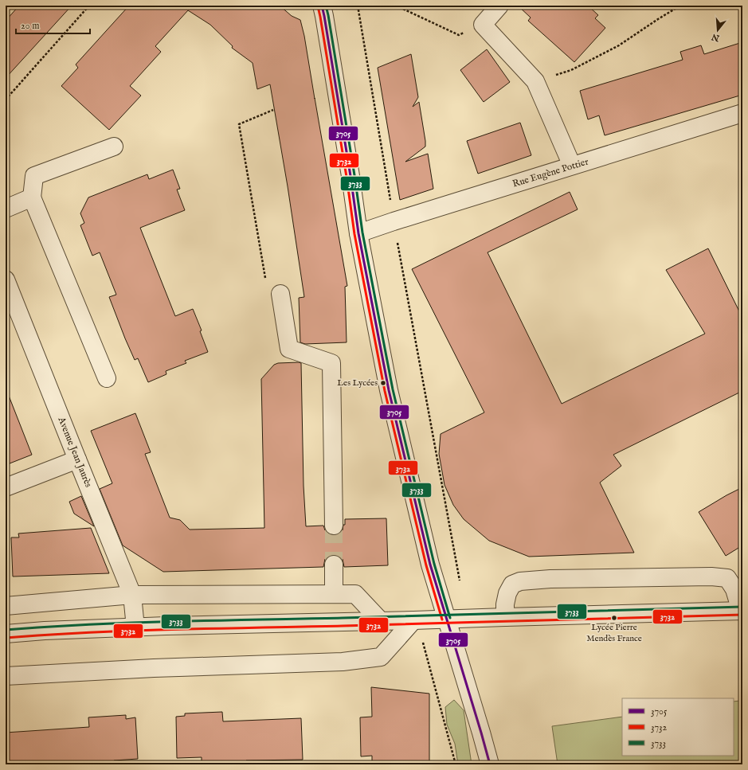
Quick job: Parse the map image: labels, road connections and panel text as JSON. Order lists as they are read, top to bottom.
{
  "streets": {
    "street": ["Rue Eugène Pottier", "Avenue Jean Jaurès"]
  },
  "places": ["Les Lycées", "Lycée Pierre Mendès France"],
  "lines": ["transit line 3705", "transit line 3733", "transit line 3732"],
  "legend": ["3705", "3732", "3733"],
  "scale_bar": "20 m",
  "north": "bottom"
}
